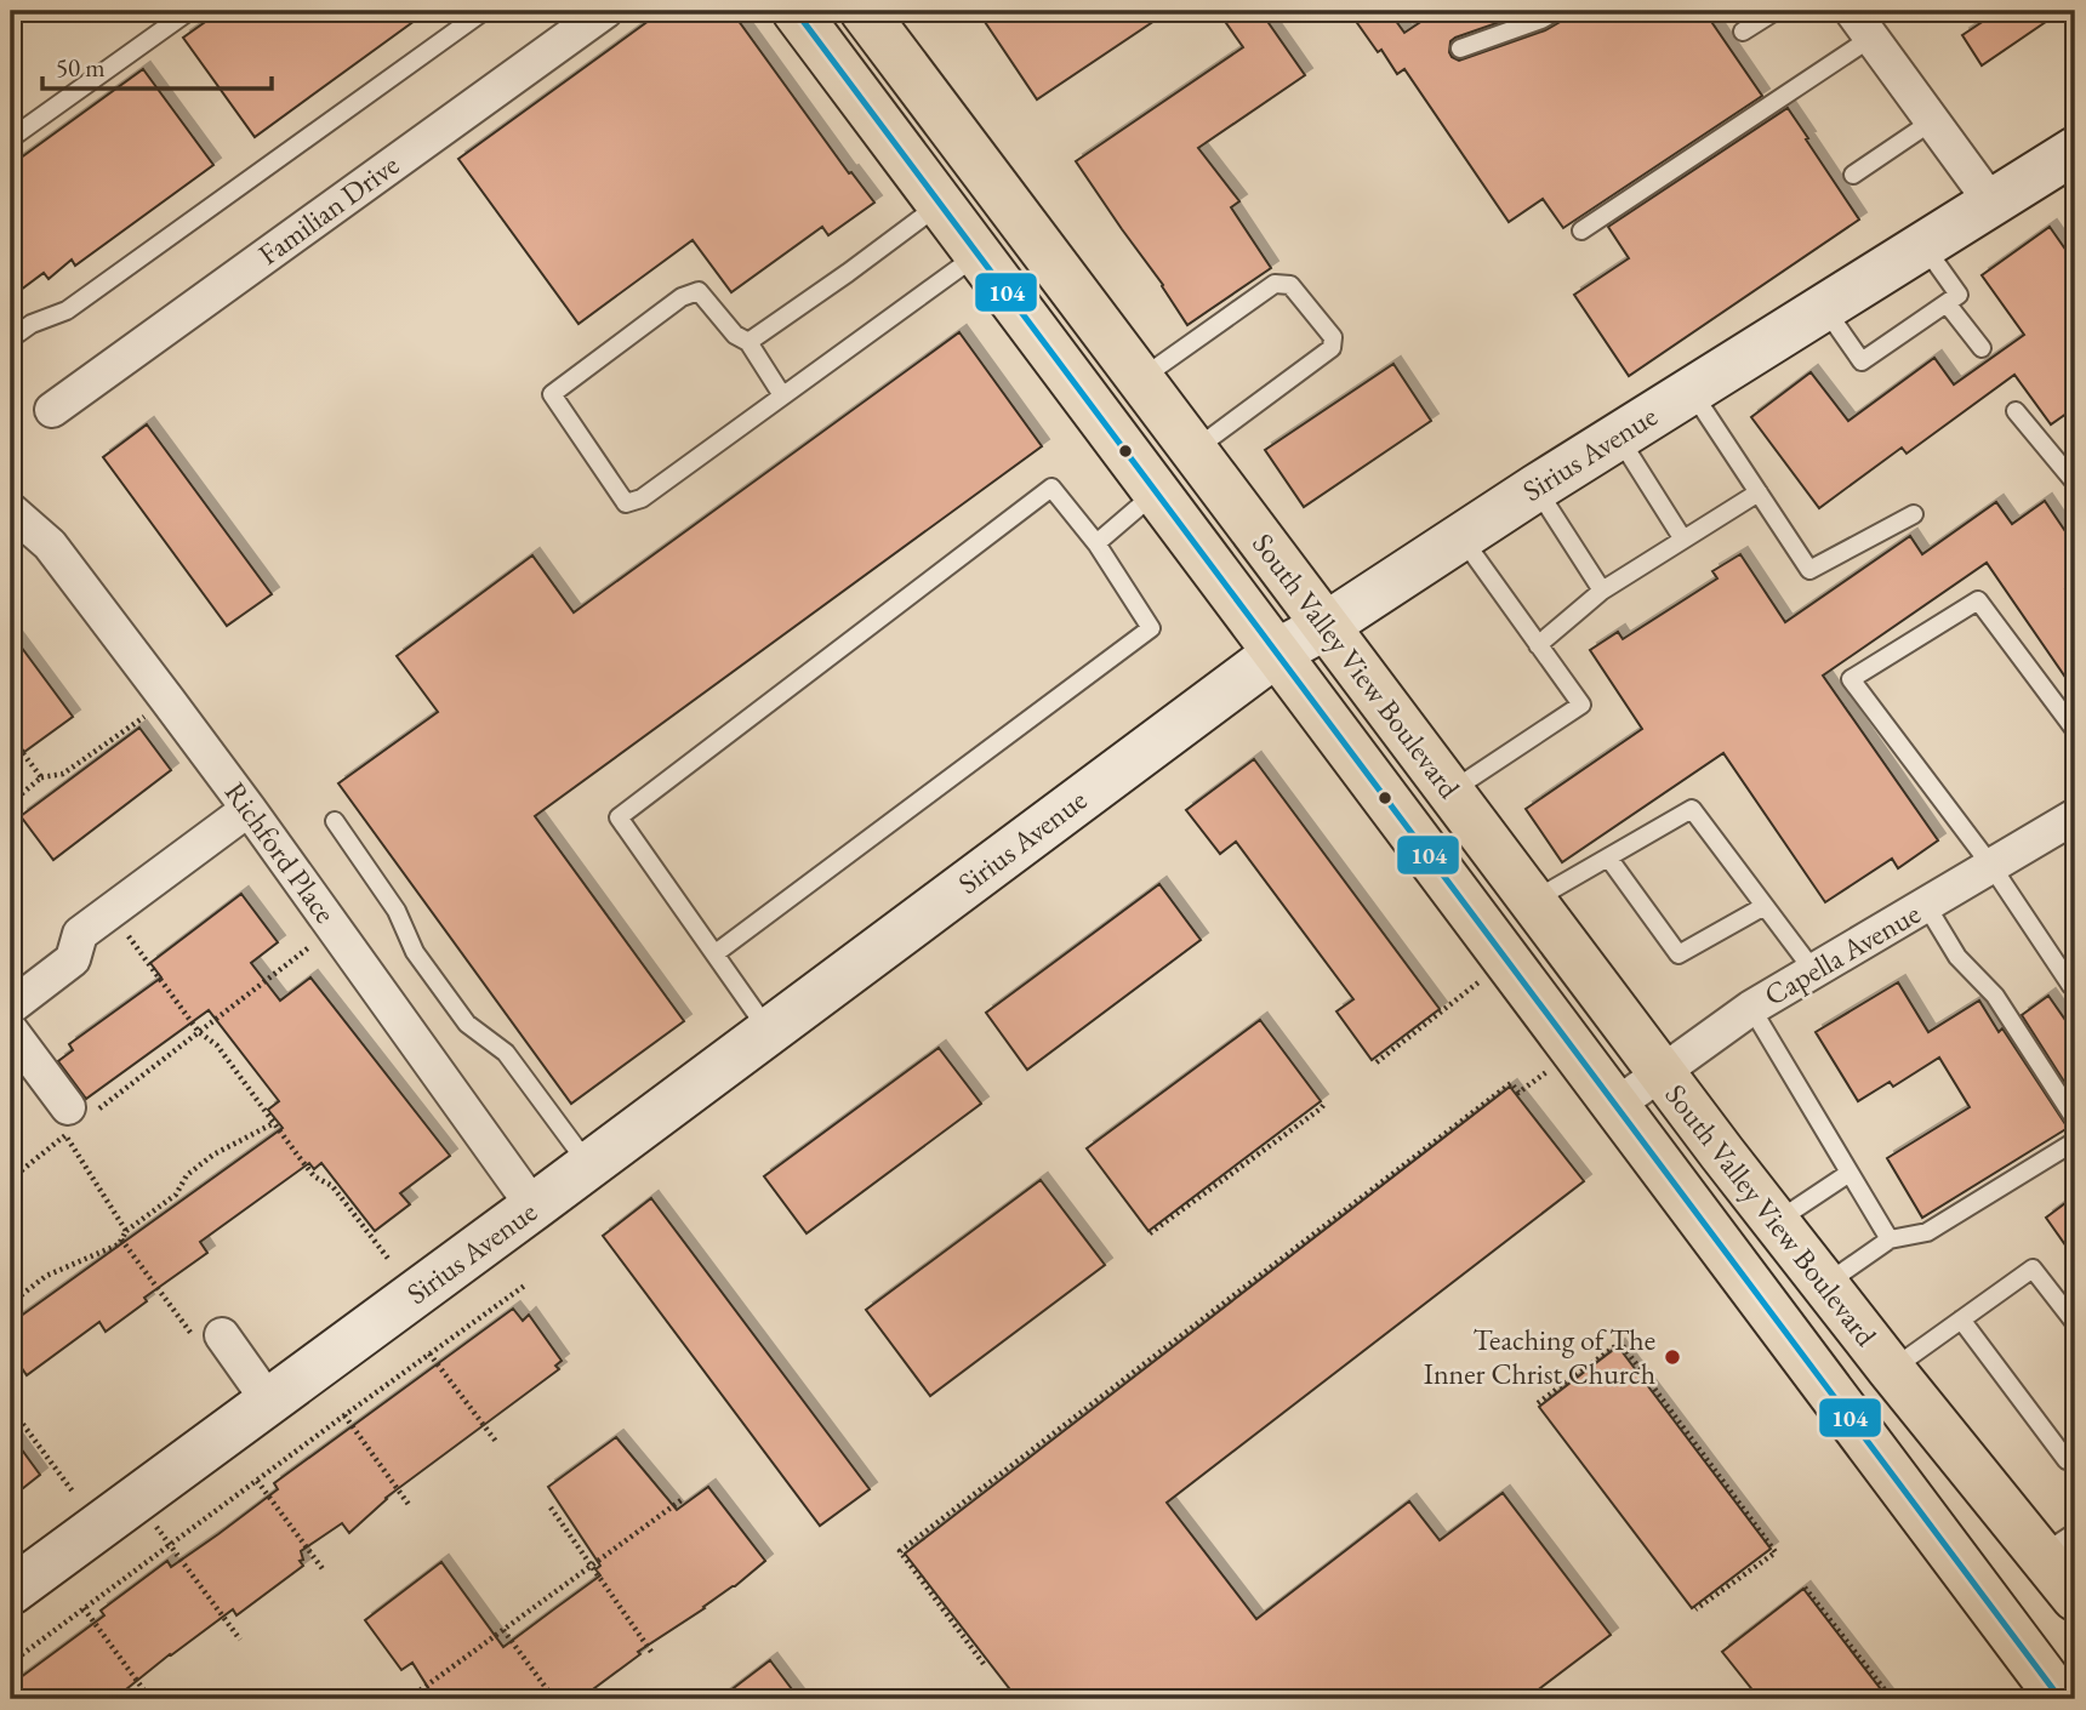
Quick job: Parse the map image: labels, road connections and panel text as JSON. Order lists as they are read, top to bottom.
{
  "streets": {
    "main road": ["South Valley View Boulevard"],
    "street": [
      "Familian Drive",
      "Sirius Avenue",
      "Richford Place",
      "Capella Avenue"
    ]
  },
  "crossings": [
    ["Sirius Avenue", "South Valley View Boulevard"],
    ["Sirius Avenue", "Richford Place"],
    ["South Valley View Boulevard", "Capella Avenue"]
  ],
  "places": ["Teaching of The Inner Christ Church"],
  "lines": ["transit line 104"],
  "scale_bar": "50 m"
}
